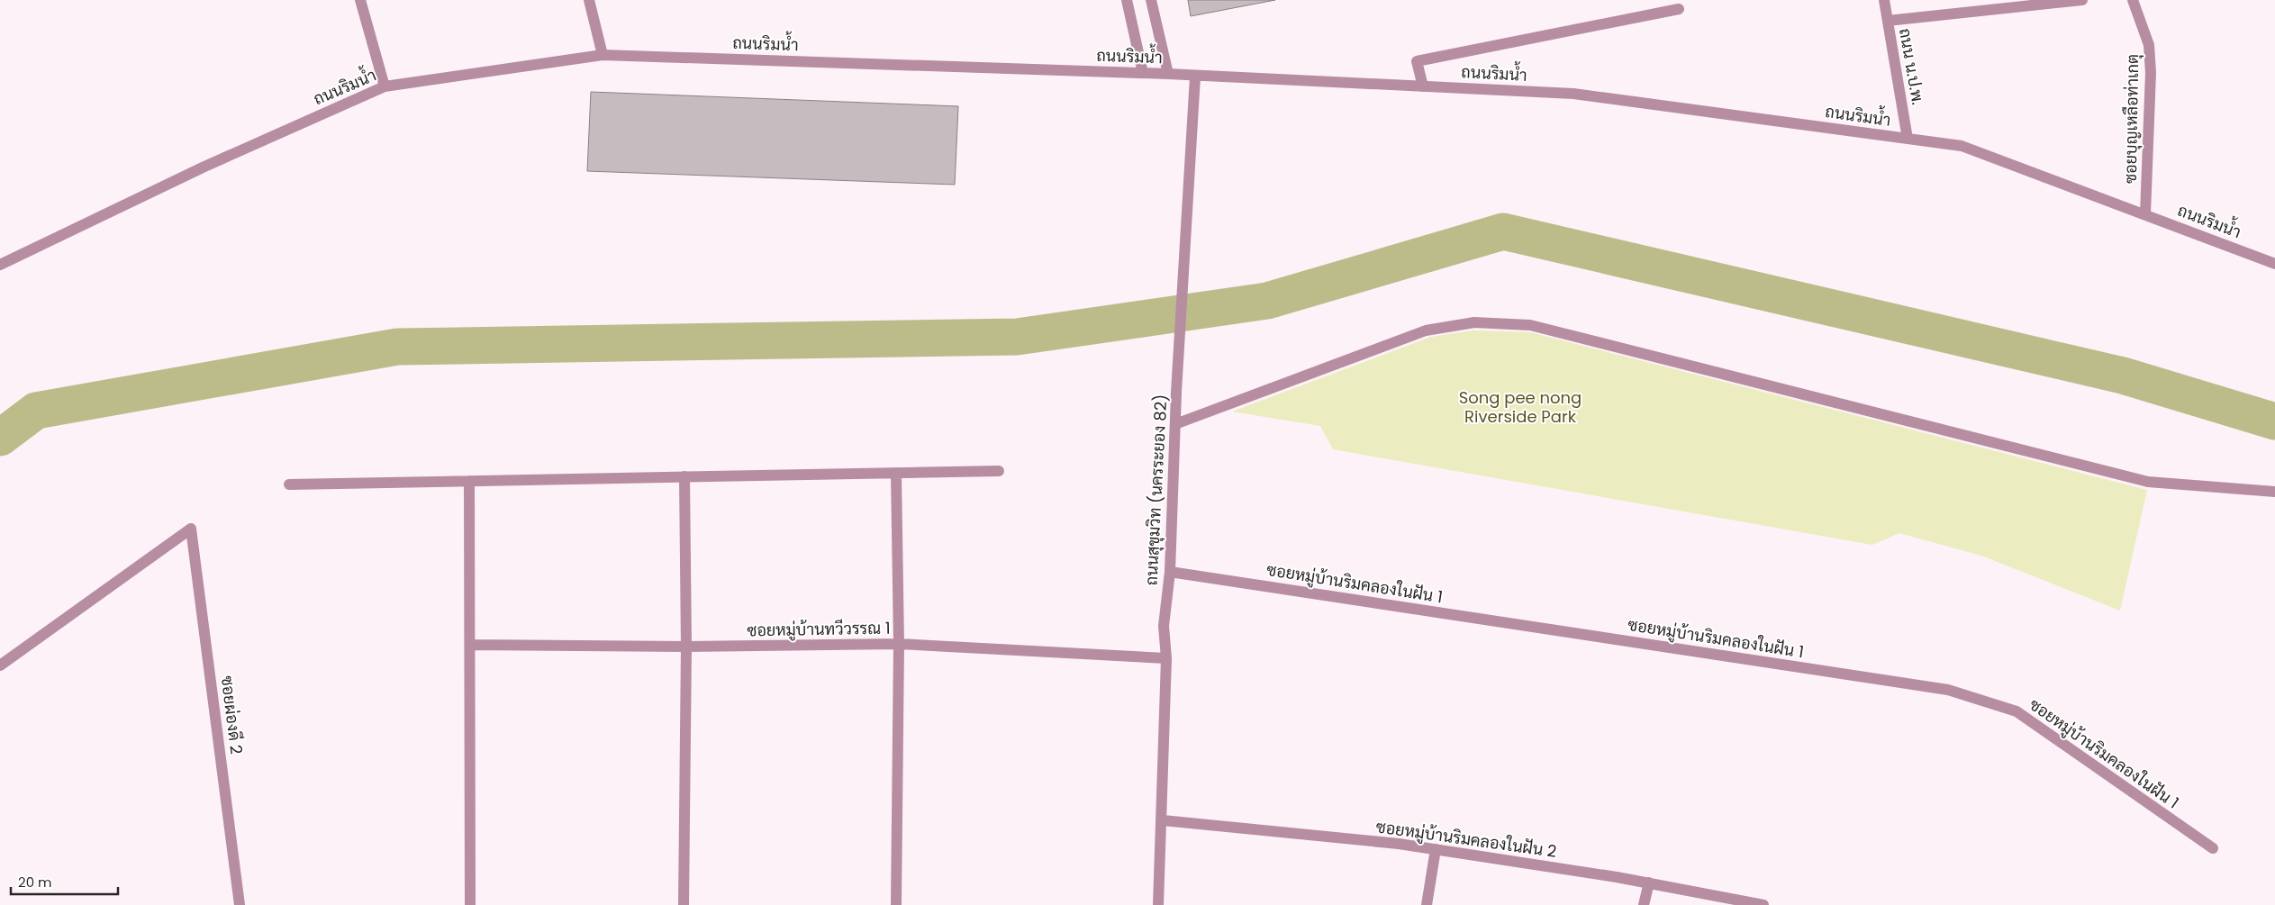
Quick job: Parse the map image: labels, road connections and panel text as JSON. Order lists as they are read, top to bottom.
{
  "streets": {
    "street": [
      "ถนนริมน้ำ",
      "ถนน น.ป.พ.",
      "ซอยบุญเหลือท่าเกตุ",
      "ถนนสุขุมวิท (นครระยอง 82)",
      "ซอยหมู่บ้านริมคลองในฝัน 1",
      "ซอยหมู่บ้านทวีวรรณ 1",
      "ซอยผ่องดี 2",
      "ซอยหมู่บ้านริมคลองในฝัน 2"
    ]
  },
  "crossings": [
    ["ถนนริมน้ำ", "ถนน น.ป.พ."],
    ["ถนนริมน้ำ", "ซอยบุญเหลือท่าเกตุ"],
    ["ถนนริมน้ำ", "ถนนสุขุมวิท (นครระยอง 82)"],
    ["ถนนสุขุมวิท (นครระยอง 82)", "ซอยหมู่บ้านริมคลองในฝัน 1"],
    ["ถนนสุขุมวิท (นครระยอง 82)", "ซอยหมู่บ้านทวีวรรณ 1"],
    ["ถนนสุขุมวิท (นครระยอง 82)", "ซอยหมู่บ้านริมคลองในฝัน 2"]
  ],
  "parks": ["Song pee nong Riverside Park"],
  "scale_bar": "20 m"
}
